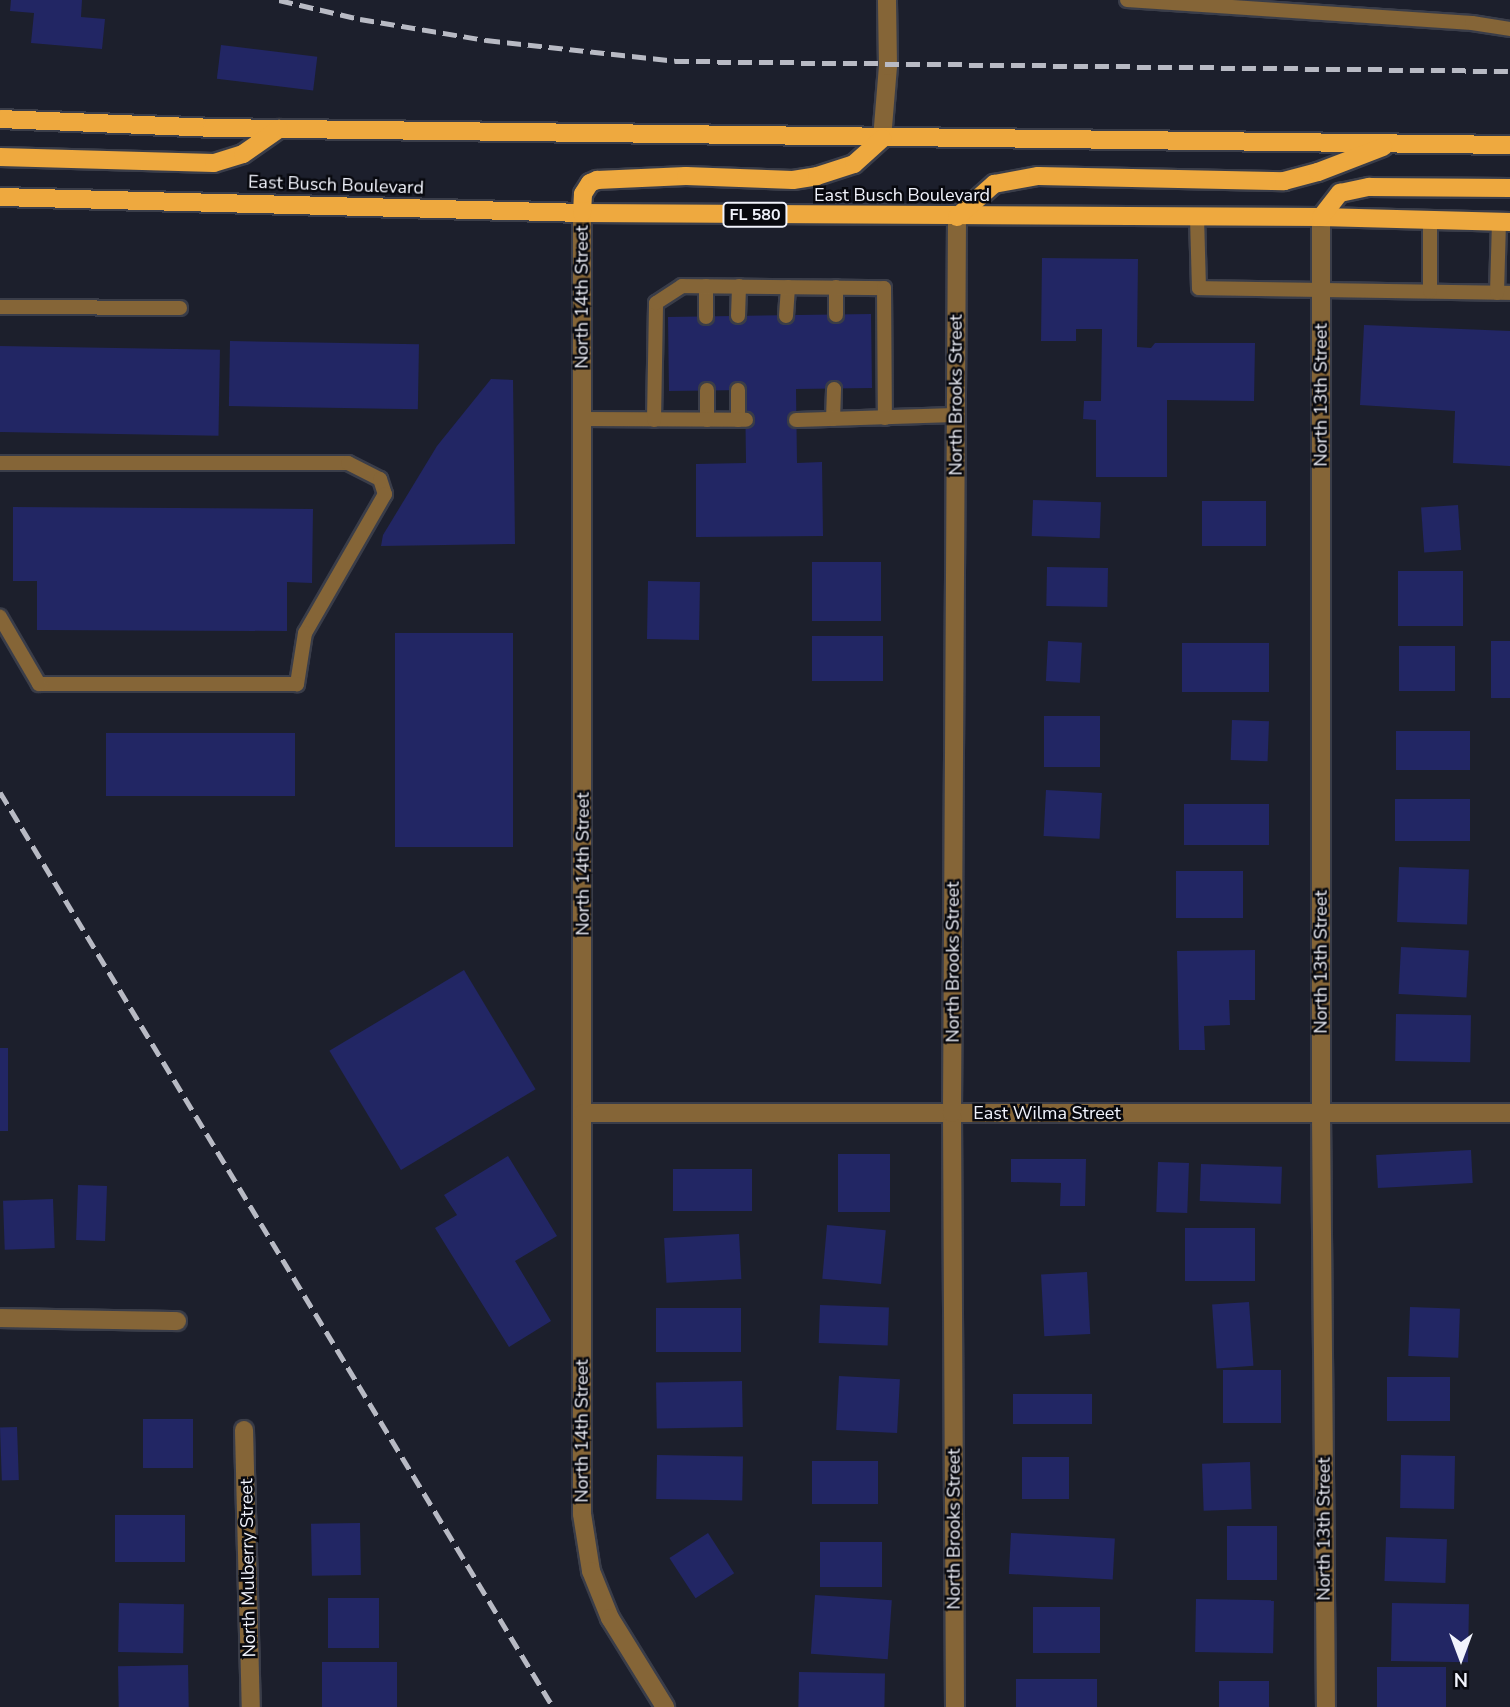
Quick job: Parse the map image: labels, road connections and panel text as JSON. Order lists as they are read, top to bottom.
{
  "streets": {
    "main road": ["East Busch Boulevard", "FL 580"],
    "street": [
      "North 14th Street",
      "North Brooks Street",
      "North 13th Street",
      "East Wilma Street",
      "North Mulberry Street"
    ]
  },
  "crossings": [
    ["East Busch Boulevard", "North 14th Street"],
    ["East Busch Boulevard", "North Brooks Street"],
    ["East Busch Boulevard", "North 13th Street"],
    ["North 14th Street", "East Wilma Street"],
    ["North Brooks Street", "East Wilma Street"],
    ["North 13th Street", "East Wilma Street"]
  ],
  "north": "bottom"
}
